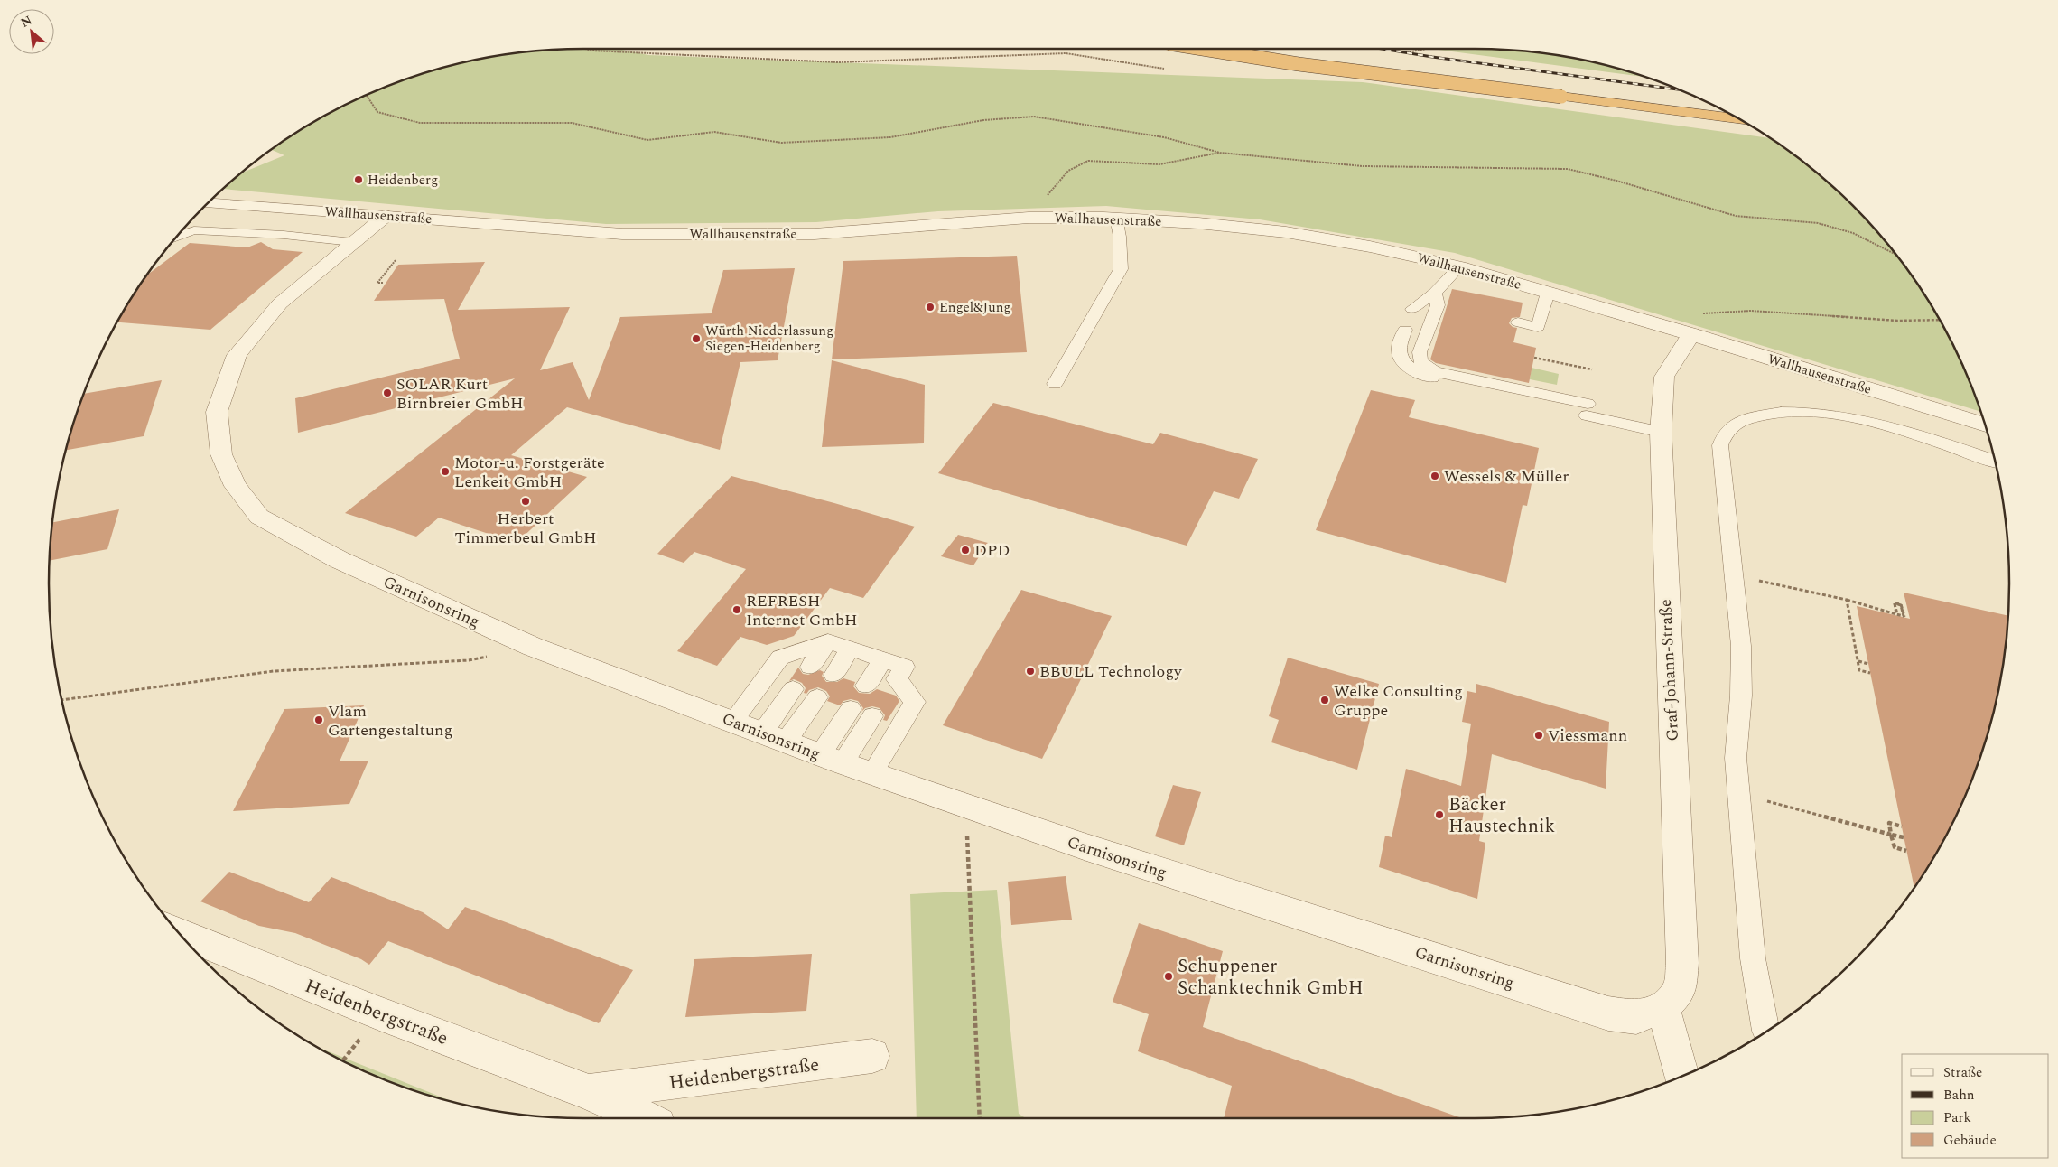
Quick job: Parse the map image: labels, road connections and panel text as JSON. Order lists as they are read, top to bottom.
{
  "streets": {
    "street": [
      "Wallhausenstraße",
      "Garnisonsring",
      "Graf-Johann-Straße",
      "Heidenbergstraße"
    ]
  },
  "crossings": [
    ["Wallhausenstraße", "Garnisonsring"],
    ["Wallhausenstraße", "Graf-Johann-Straße"],
    ["Garnisonsring", "Graf-Johann-Straße"]
  ],
  "places": [
    "Heidenberg",
    "Engel&Jung",
    "Würth Niederlassung Siegen-Heidenberg",
    "SOLAR Kurt Birnbreier GmbH",
    "Motor-u. Forstgeräte Lenkeit GmbH",
    "Wessels & Müller",
    "Herbert Timmerbeul GmbH",
    "DPD",
    "REFRESH Internet GmbH",
    "BBULL Technology",
    "Welke Consulting Gruppe",
    "Vlam Gartengestaltung",
    "Viessmann",
    "Bäcker Haustechnik",
    "Schuppener Schanktechnik GmbH"
  ],
  "legend": [
    "Straße",
    "Bahn",
    "Park",
    "Gebäude"
  ],
  "north": "top left"
}
